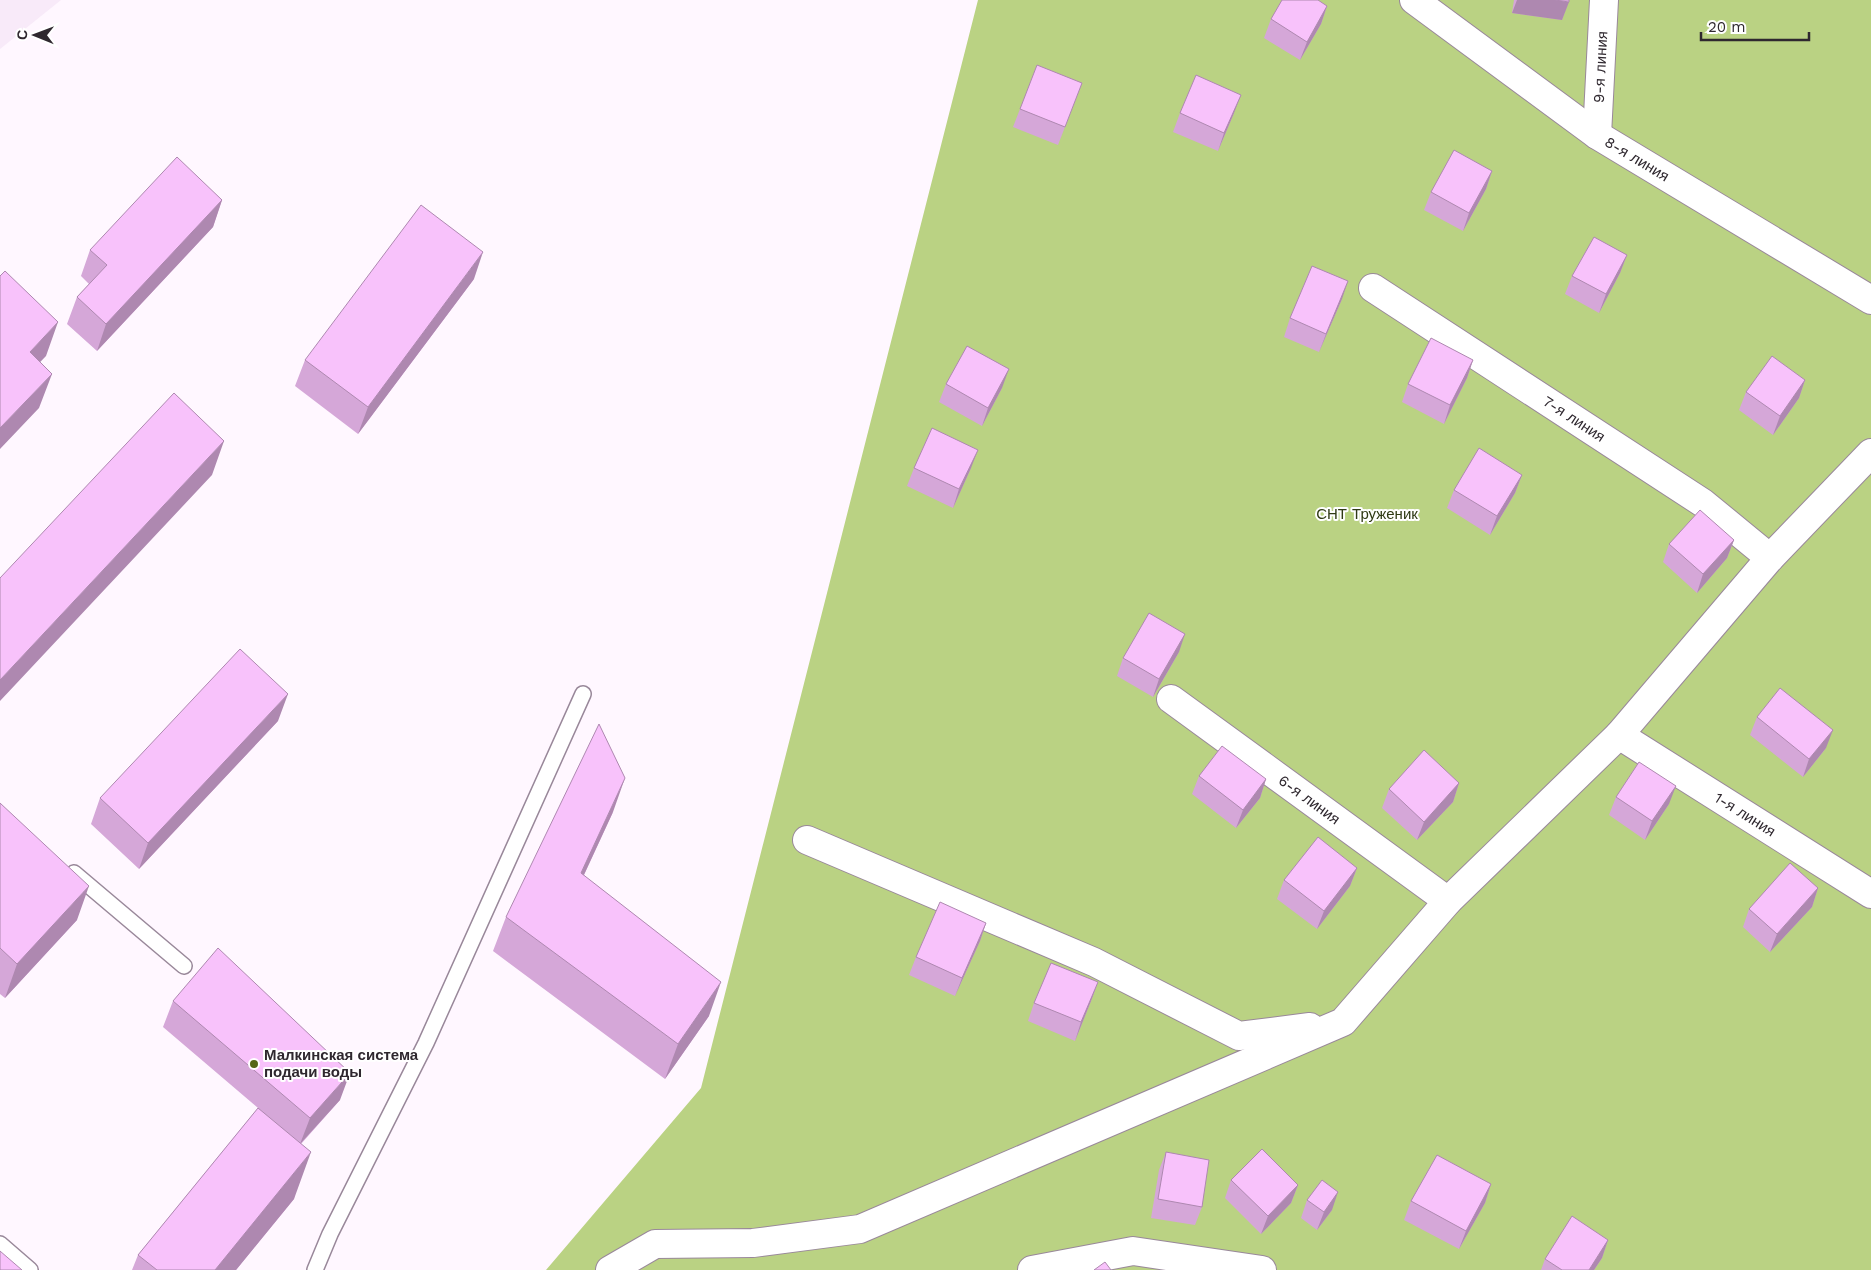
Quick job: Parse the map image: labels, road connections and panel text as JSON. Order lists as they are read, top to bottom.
{
  "streets": {
    "street": [
      "9-я линия",
      "8-я линия",
      "7-я линия",
      "6-я линия",
      "1-я линия"
    ]
  },
  "crossings": [
    ["9-я линия", "8-я линия"]
  ],
  "parks": ["СНТ Труженик"],
  "places": ["Малкинская система подачи воды"],
  "scale_bar": "20 m",
  "north": "left"
}
